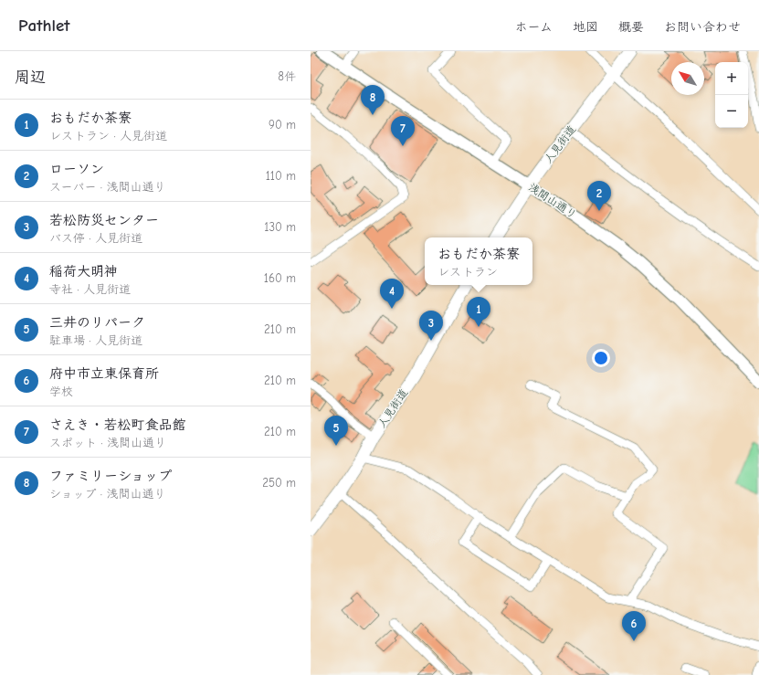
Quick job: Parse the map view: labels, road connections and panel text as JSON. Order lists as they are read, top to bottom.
{
  "streets": {
    "main road": ["人見街道"],
    "street": ["浅間山通り"]
  },
  "crossings": [
    ["人見街道", "浅間山通り"]
  ],
  "north": "top left",
  "page": {
    "header": "Pathlet",
    "nav": [
      "ホーム",
      "地図",
      "概要",
      "お問い合わせ"
    ],
    "heading": ["周辺", "8件"],
    "map_buttons": ["+", "−"],
    "pins": [
      "8",
      "7",
      "2",
      "4",
      "1",
      "3",
      "5",
      "6"
    ],
    "list": [
      {
        "mark": "1",
        "name": "おもだか茶寮",
        "note": "レストラン · 人見街道",
        "value": "90 m"
      },
      {
        "mark": "2",
        "name": "ローソン",
        "note": "スーパー · 浅間山通り",
        "value": "110 m"
      },
      {
        "mark": "3",
        "name": "若松防災センター",
        "note": "バス停 · 人見街道",
        "value": "130 m"
      },
      {
        "mark": "4",
        "name": "稲荷大明神",
        "note": "寺社 · 人見街道",
        "value": "160 m"
      },
      {
        "mark": "5",
        "name": "三井のリパーク",
        "note": "駐車場 · 人見街道",
        "value": "210 m"
      },
      {
        "mark": "6",
        "name": "府中市立東保育所",
        "note": "学校",
        "value": "210 m"
      },
      {
        "mark": "7",
        "name": "さえき・若松町食品館",
        "note": "スポット · 浅間山通り",
        "value": "210 m"
      },
      {
        "mark": "8",
        "name": "ファミリーショップ",
        "note": "ショップ · 浅間山通り",
        "value": "250 m"
      }
    ],
    "popup": ["おもだか茶寮", "レストラン"]
  }
}
